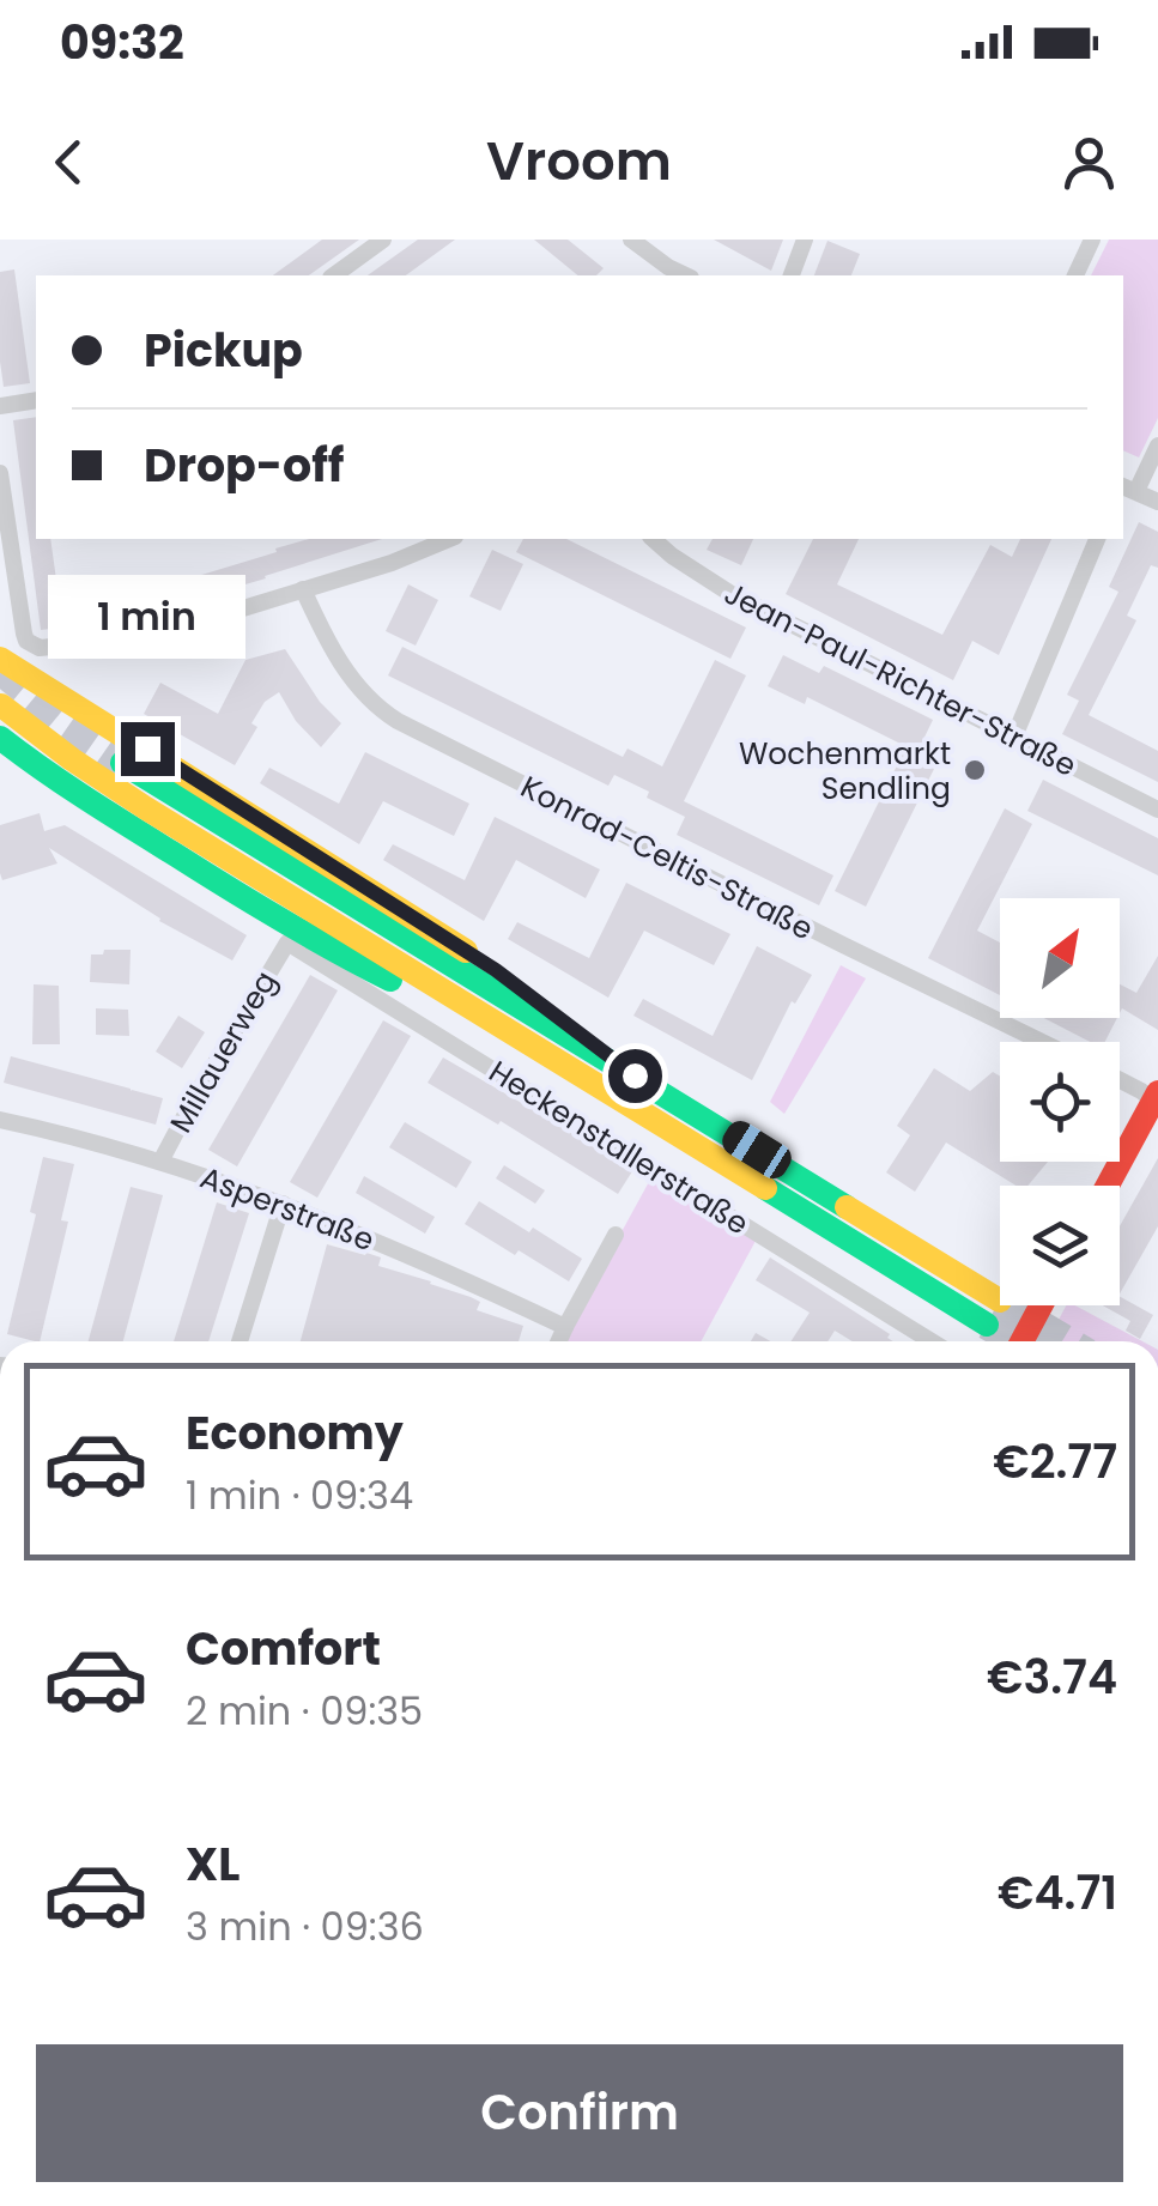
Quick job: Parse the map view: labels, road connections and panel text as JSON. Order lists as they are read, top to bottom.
{
  "streets": {
    "main road": ["Heckenstallerstraße"],
    "street": [
      "Jean-Paul-Richter-Straße",
      "Konrad-Celtis-Straße",
      "Millauerweg",
      "Asperstraße"
    ]
  },
  "crossings": [
    ["Millauerweg", "Heckenstallerstraße"],
    ["Millauerweg", "Asperstraße"]
  ],
  "places": ["Wochenmarkt Sendling"],
  "north": "top right",
  "page": {
    "status": "09:32",
    "header": "Vroom",
    "banner": ["Pickup", "Drop-off"],
    "bubble": "1 min",
    "list": [
      {
        "name": "Economy",
        "note": "1 min · 09:34",
        "value": "€2.77"
      },
      {
        "name": "Comfort",
        "note": "2 min · 09:35",
        "value": "€3.74"
      },
      {
        "name": "XL",
        "note": "3 min · 09:36",
        "value": "€4.71"
      }
    ],
    "buttons": "Confirm"
  }
}
